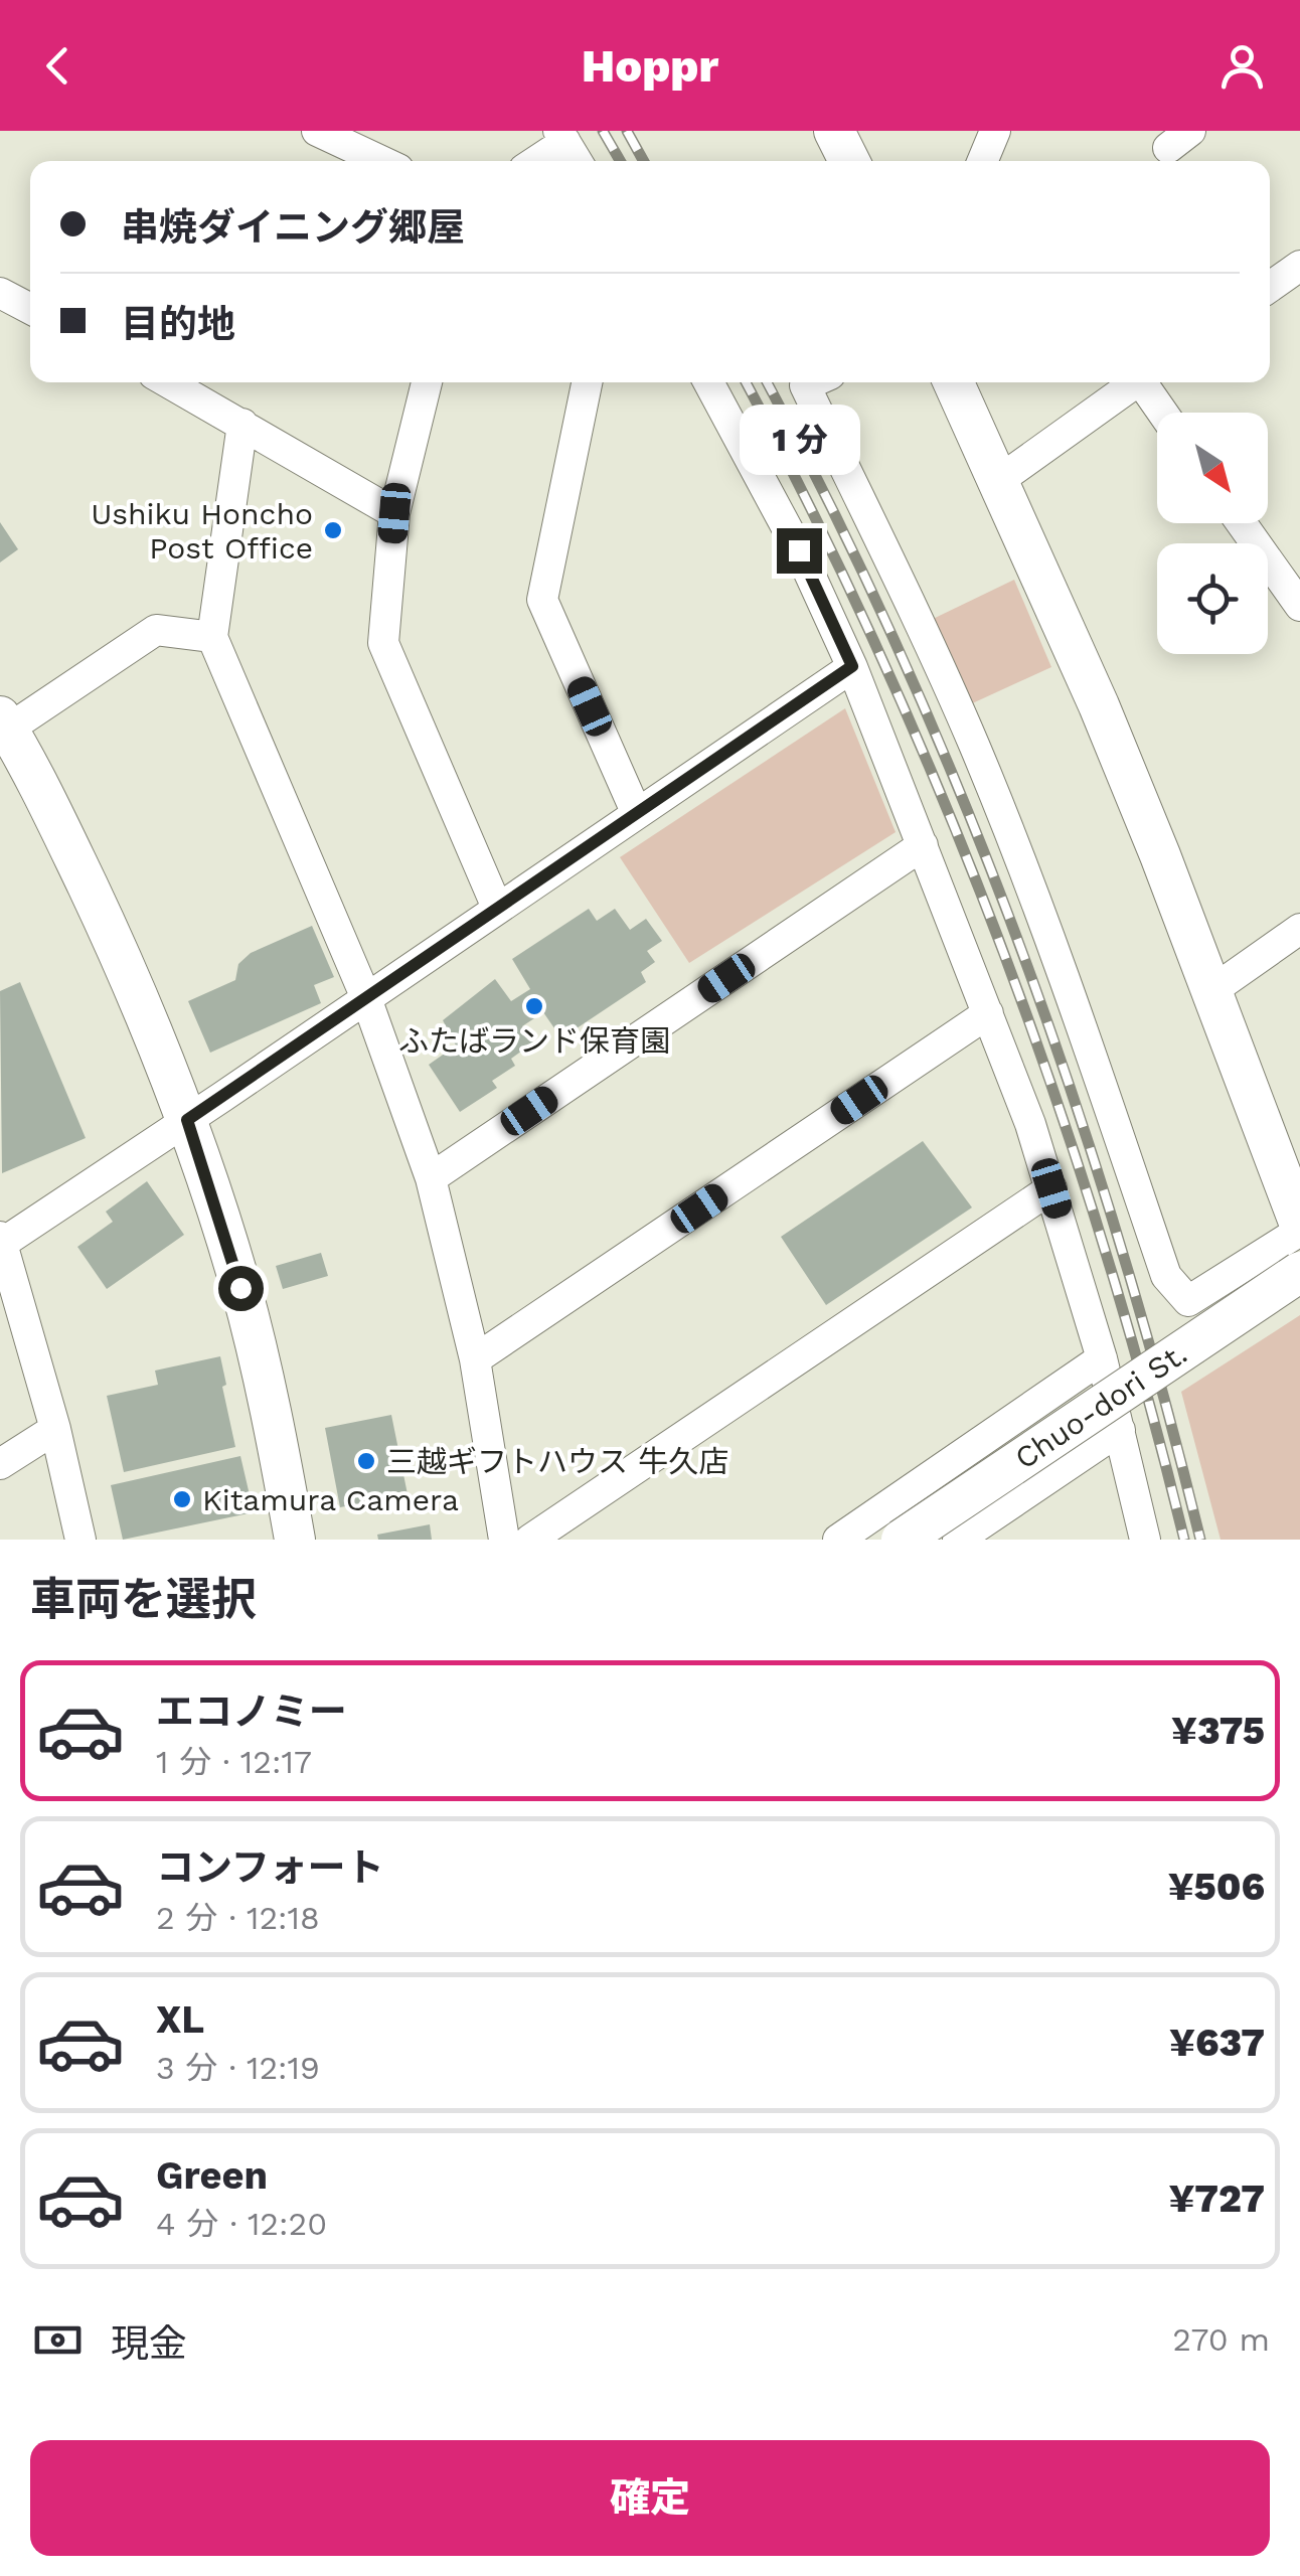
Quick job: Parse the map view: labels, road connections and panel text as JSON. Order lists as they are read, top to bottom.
{
  "streets": {
    "street": ["Chuo-dori St."]
  },
  "places": [
    "Ushiku Honcho Post Office",
    "ふたばランド保育園",
    "三越ギフトハウス 牛久店",
    "Kitamura Camera"
  ],
  "north": "bottom right",
  "page": {
    "header": "Hoppr",
    "banner": ["串焼ダイニング郷屋", "目的地"],
    "bubble": "1 分",
    "heading": "車両を選択",
    "list": [
      {
        "name": "エコノミー",
        "note": "1 分 · 12:17",
        "value": "¥375"
      },
      {
        "name": "コンフォート",
        "note": "2 分 · 12:18",
        "value": "¥506"
      },
      {
        "name": "XL",
        "note": "3 分 · 12:19",
        "value": "¥637"
      },
      {
        "name": "Green",
        "note": "4 分 · 12:20",
        "value": "¥727"
      }
    ],
    "pay": ["現金", "270 m"],
    "buttons": "確定"
  }
}
